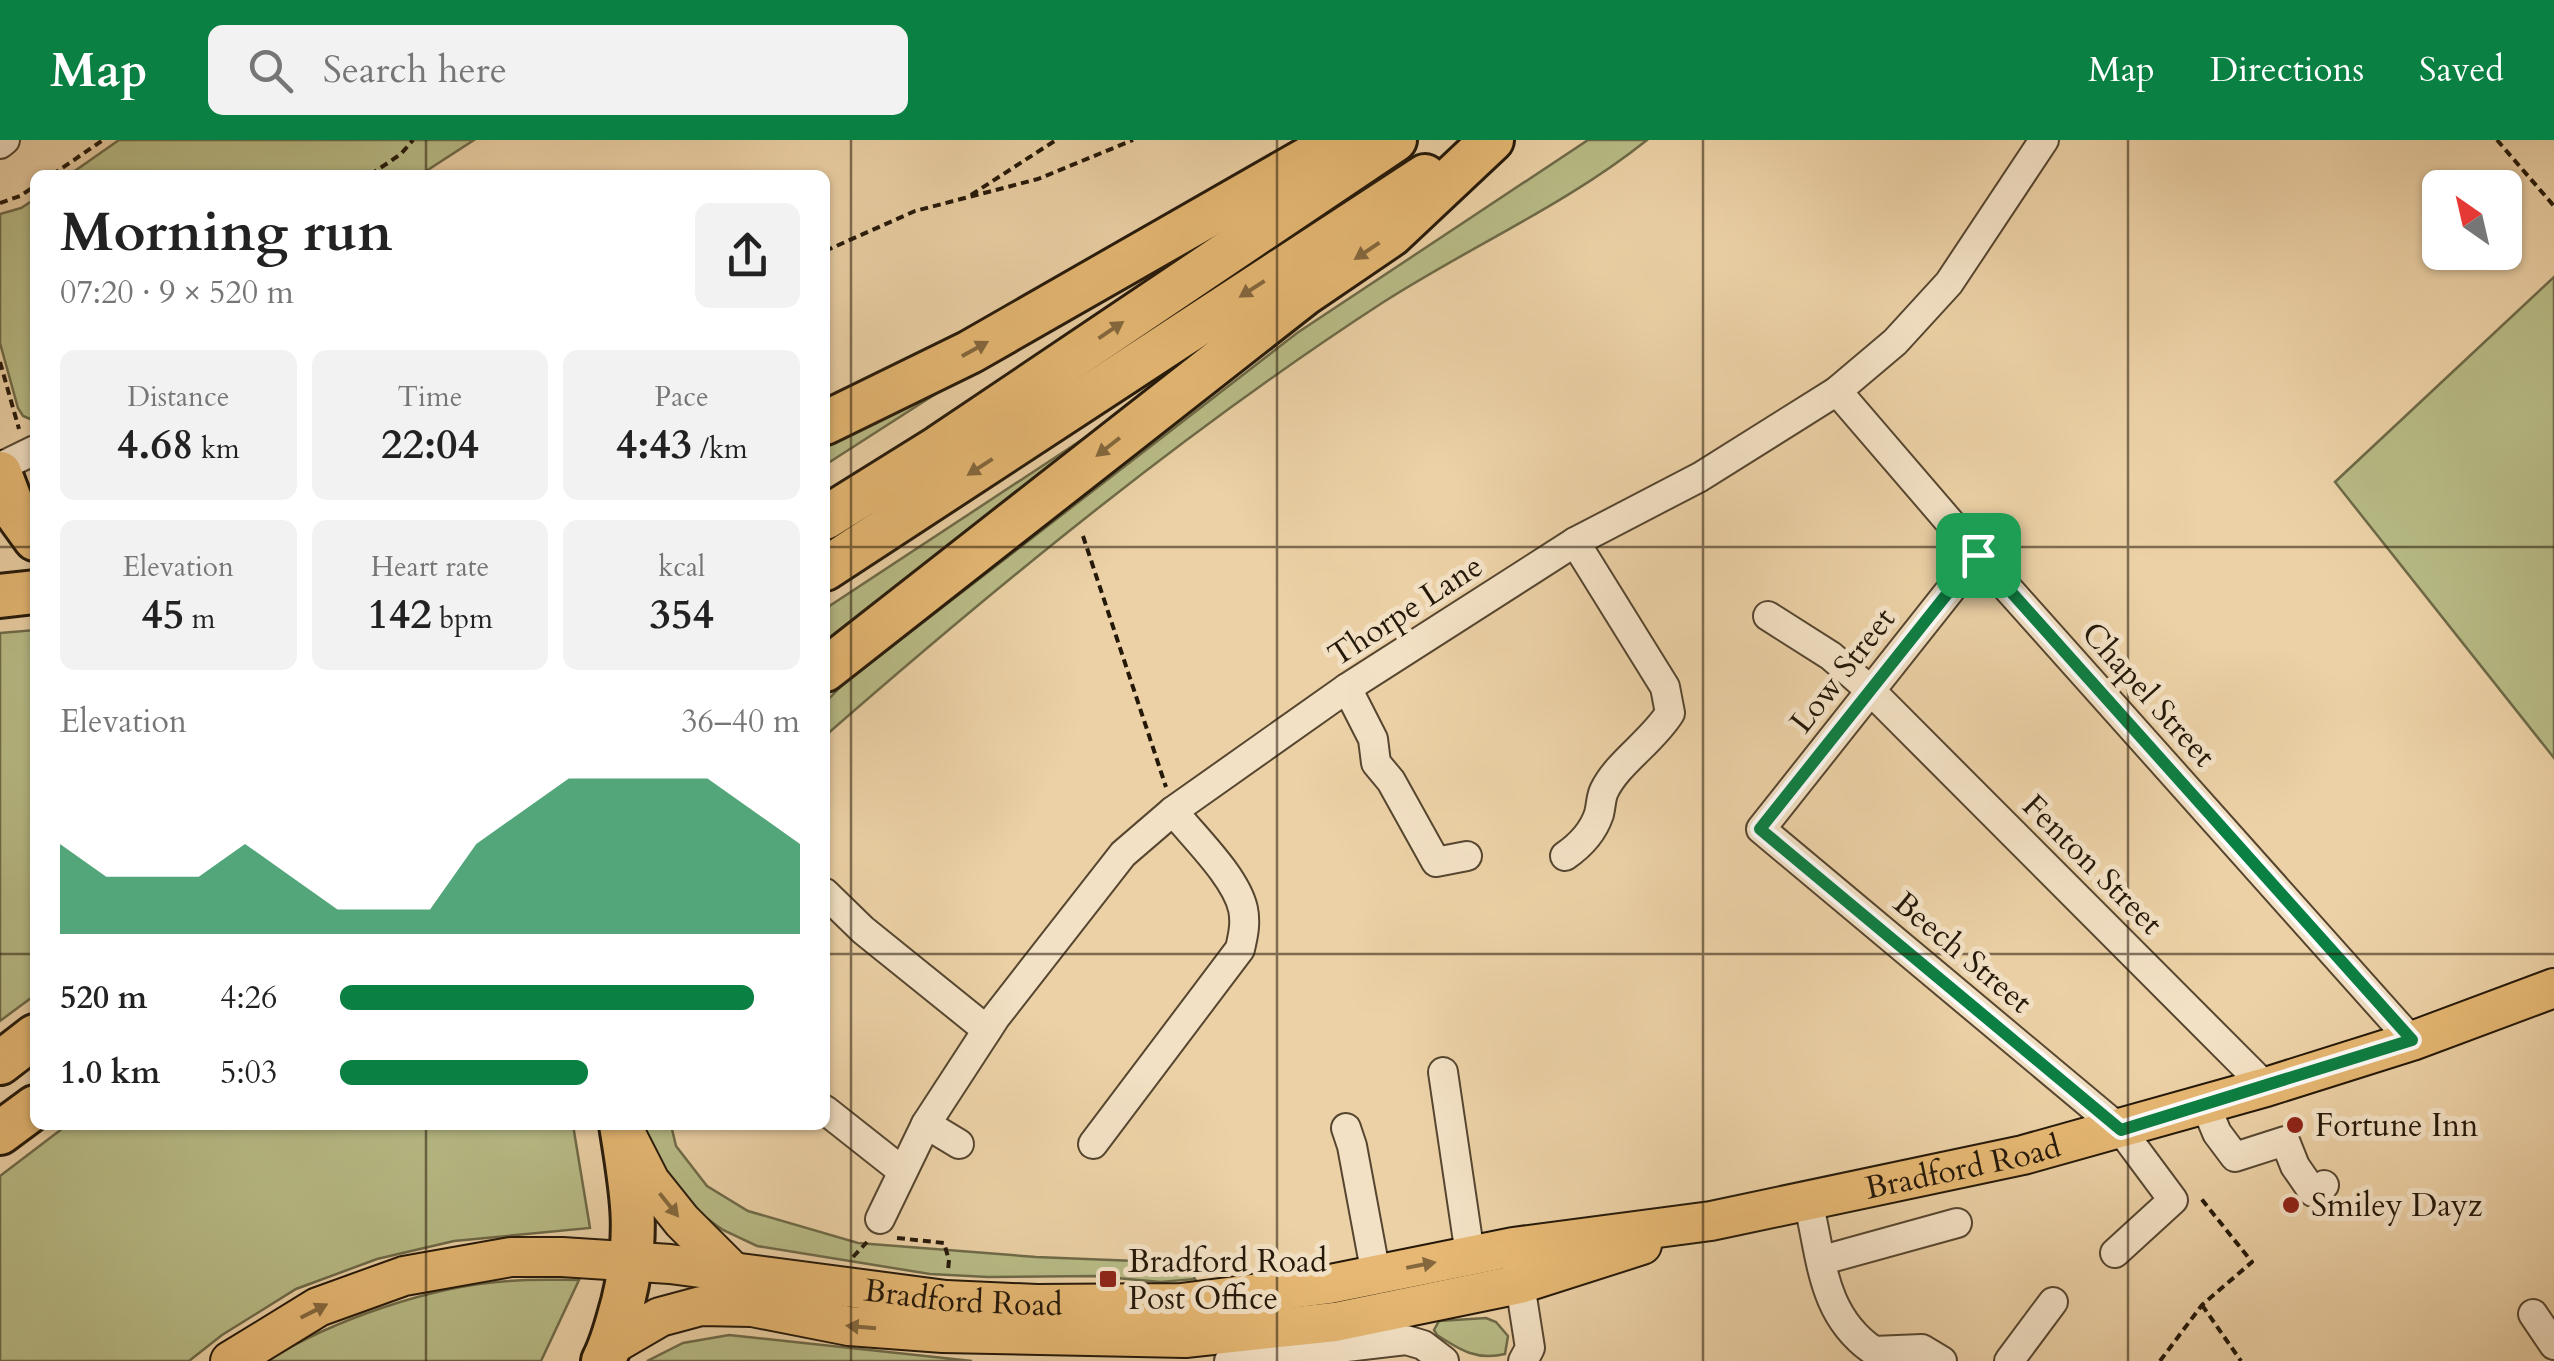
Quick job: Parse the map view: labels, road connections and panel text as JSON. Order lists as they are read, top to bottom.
{
  "streets": {
    "main road": ["Bradford Road"],
    "street": [
      "Thorpe Lane",
      "Low Street",
      "Chapel Street",
      "Fenton Street",
      "Beech Street"
    ]
  },
  "crossings": [
    ["Thorpe Lane", "Chapel Street"],
    ["Low Street", "Chapel Street"],
    ["Low Street", "Fenton Street"],
    ["Low Street", "Beech Street"],
    ["Chapel Street", "Bradford Road"],
    ["Fenton Street", "Bradford Road"],
    ["Beech Street", "Bradford Road"]
  ],
  "places": {
    "other": ["Fortune Inn", "Smiley Dayz"],
    "transit": ["Bradford Road Post Office"]
  },
  "north": "top left",
  "page": {
    "header": "Map",
    "search": "Search here",
    "nav": ["Map", "Directions", "Saved"],
    "heading": ["Morning run", "07:20 · 9 × 520 m"],
    "stats": [
      ["Distance", "4.68 km"],
      ["Time", "22:04"],
      ["Pace", "4:43 /km"],
      ["Elevation", "45 m"],
      ["Heart rate", "142 bpm"],
      ["kcal", "354"]
    ],
    "chart": ["Elevation", "36–40 m"],
    "list": [
      {
        "name": "520 m",
        "note": "4:26"
      },
      {
        "name": "1.0 km",
        "note": "5:03"
      }
    ]
  }
}
